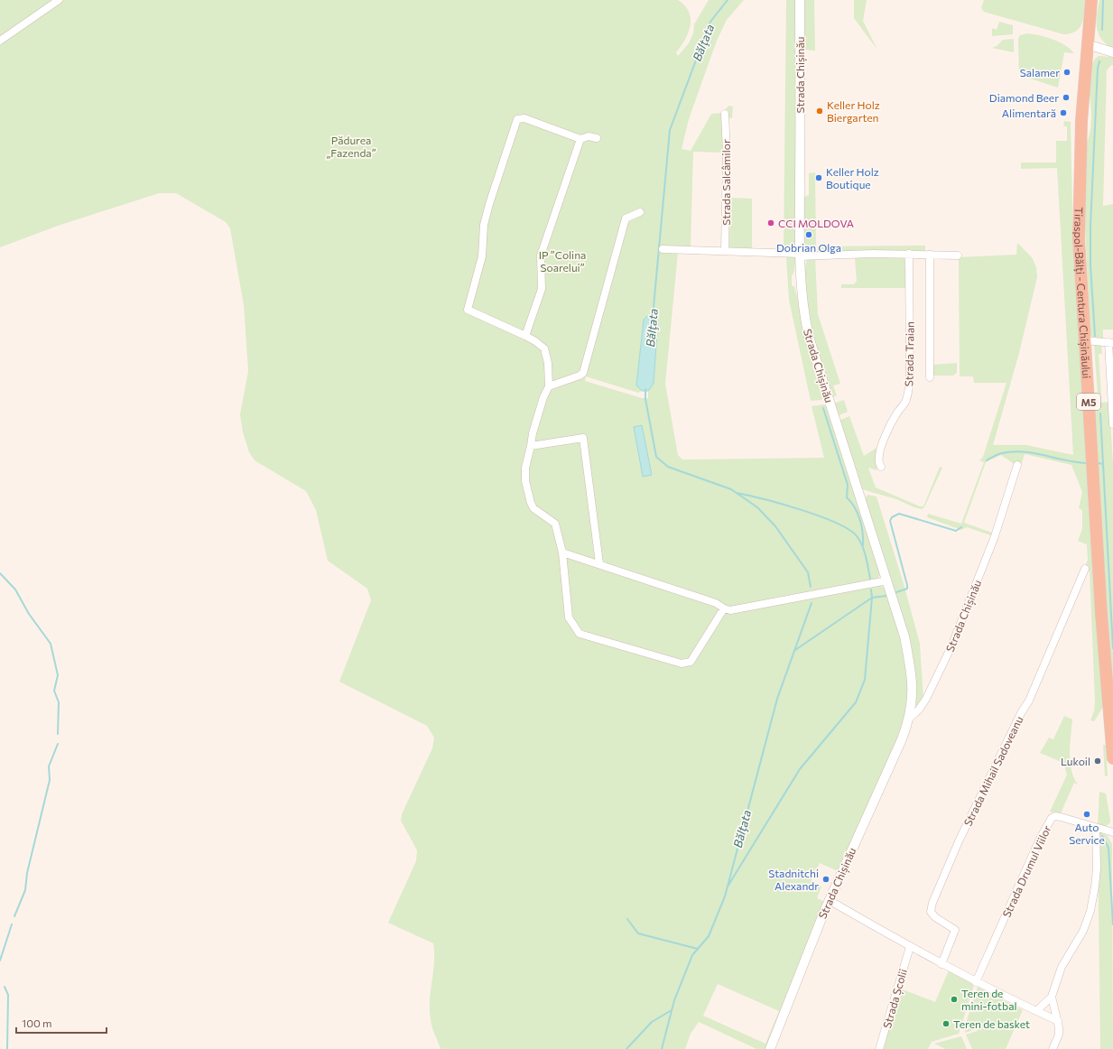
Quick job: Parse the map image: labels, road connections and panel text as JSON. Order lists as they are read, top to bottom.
{
  "streets": {
    "highway": ["Tiraspol-Bălţi - Centura Chișinăului", "M5"],
    "street": [
      "Strada Chișinău",
      "Strada Salcâmilor",
      "Strada Traian",
      "Strada Mihail Sadoveanu",
      "Strada Drumul Viilor",
      "Strada Școlii"
    ]
  },
  "water": ["Bălţata"],
  "parks": ["Pădurea „Fazenda”", "IP ”Colina Soarelui”"],
  "places": [
    "Salamer",
    "Diamond Beer",
    "Keller Holz Biergarten",
    "Alimentară",
    "Keller Holz Boutique",
    "CCI MOLDOVA",
    "Dobrian Olga",
    "Lukoil",
    "Auto Service",
    "Stadnitchi Alexandr",
    "Teren de mini-fotbal",
    "Teren de basket"
  ],
  "scale_bar": "100 m"
}
